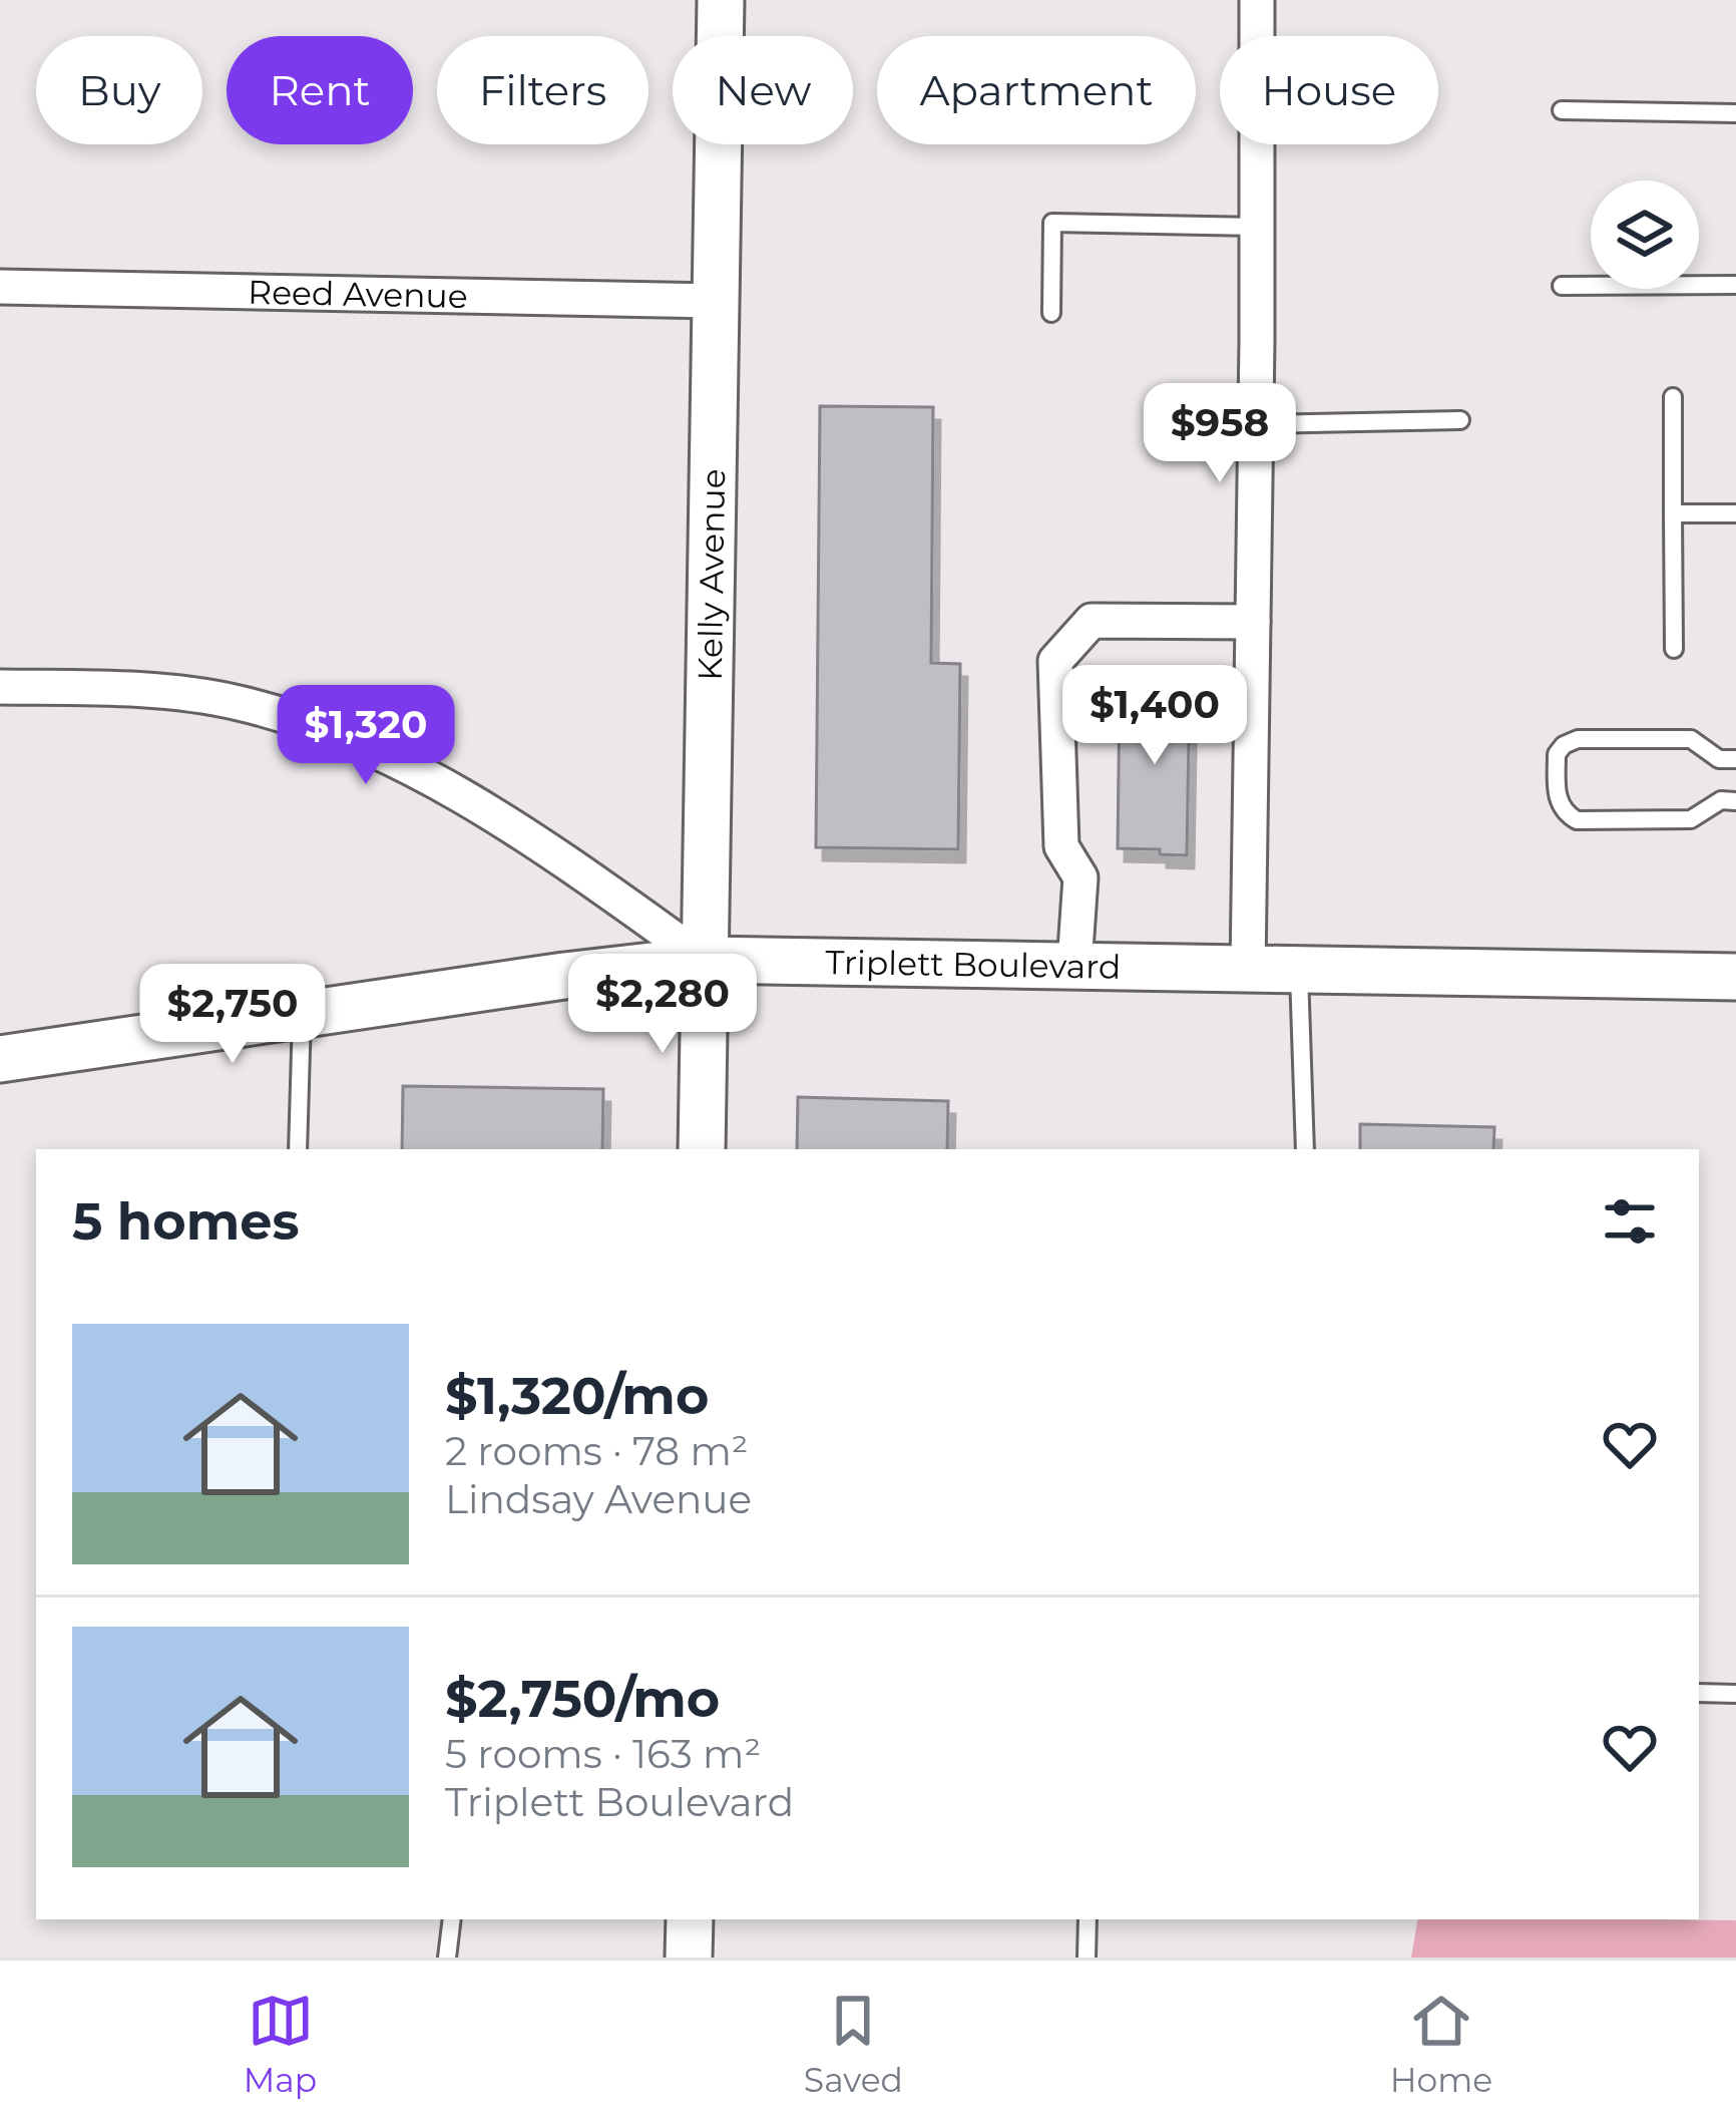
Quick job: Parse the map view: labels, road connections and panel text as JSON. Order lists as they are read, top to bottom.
{
  "streets": {
    "main road": ["Kelly Avenue", "Triplett Boulevard"],
    "street": ["Reed Avenue"]
  },
  "crossings": [
    ["Reed Avenue", "Kelly Avenue"],
    ["Kelly Avenue", "Triplett Boulevard"]
  ],
  "page": {
    "chip": [
      "Buy",
      "Rent",
      "Filters",
      "New",
      "Apartment",
      "House"
    ],
    "price": [
      "$958",
      "$1,400",
      "$1,320",
      "$2,280",
      "$2,750"
    ],
    "heading": "5 homes",
    "list": [
      {
        "name": "$1,320/mo",
        "note": "2 rooms · 78 m² · Lindsay Avenue"
      },
      {
        "name": "$2,750/mo",
        "note": "5 rooms · 163 m² · Triplett Boulevard"
      }
    ],
    "tabs": ["Map", "Saved", "Home"]
  }
}
